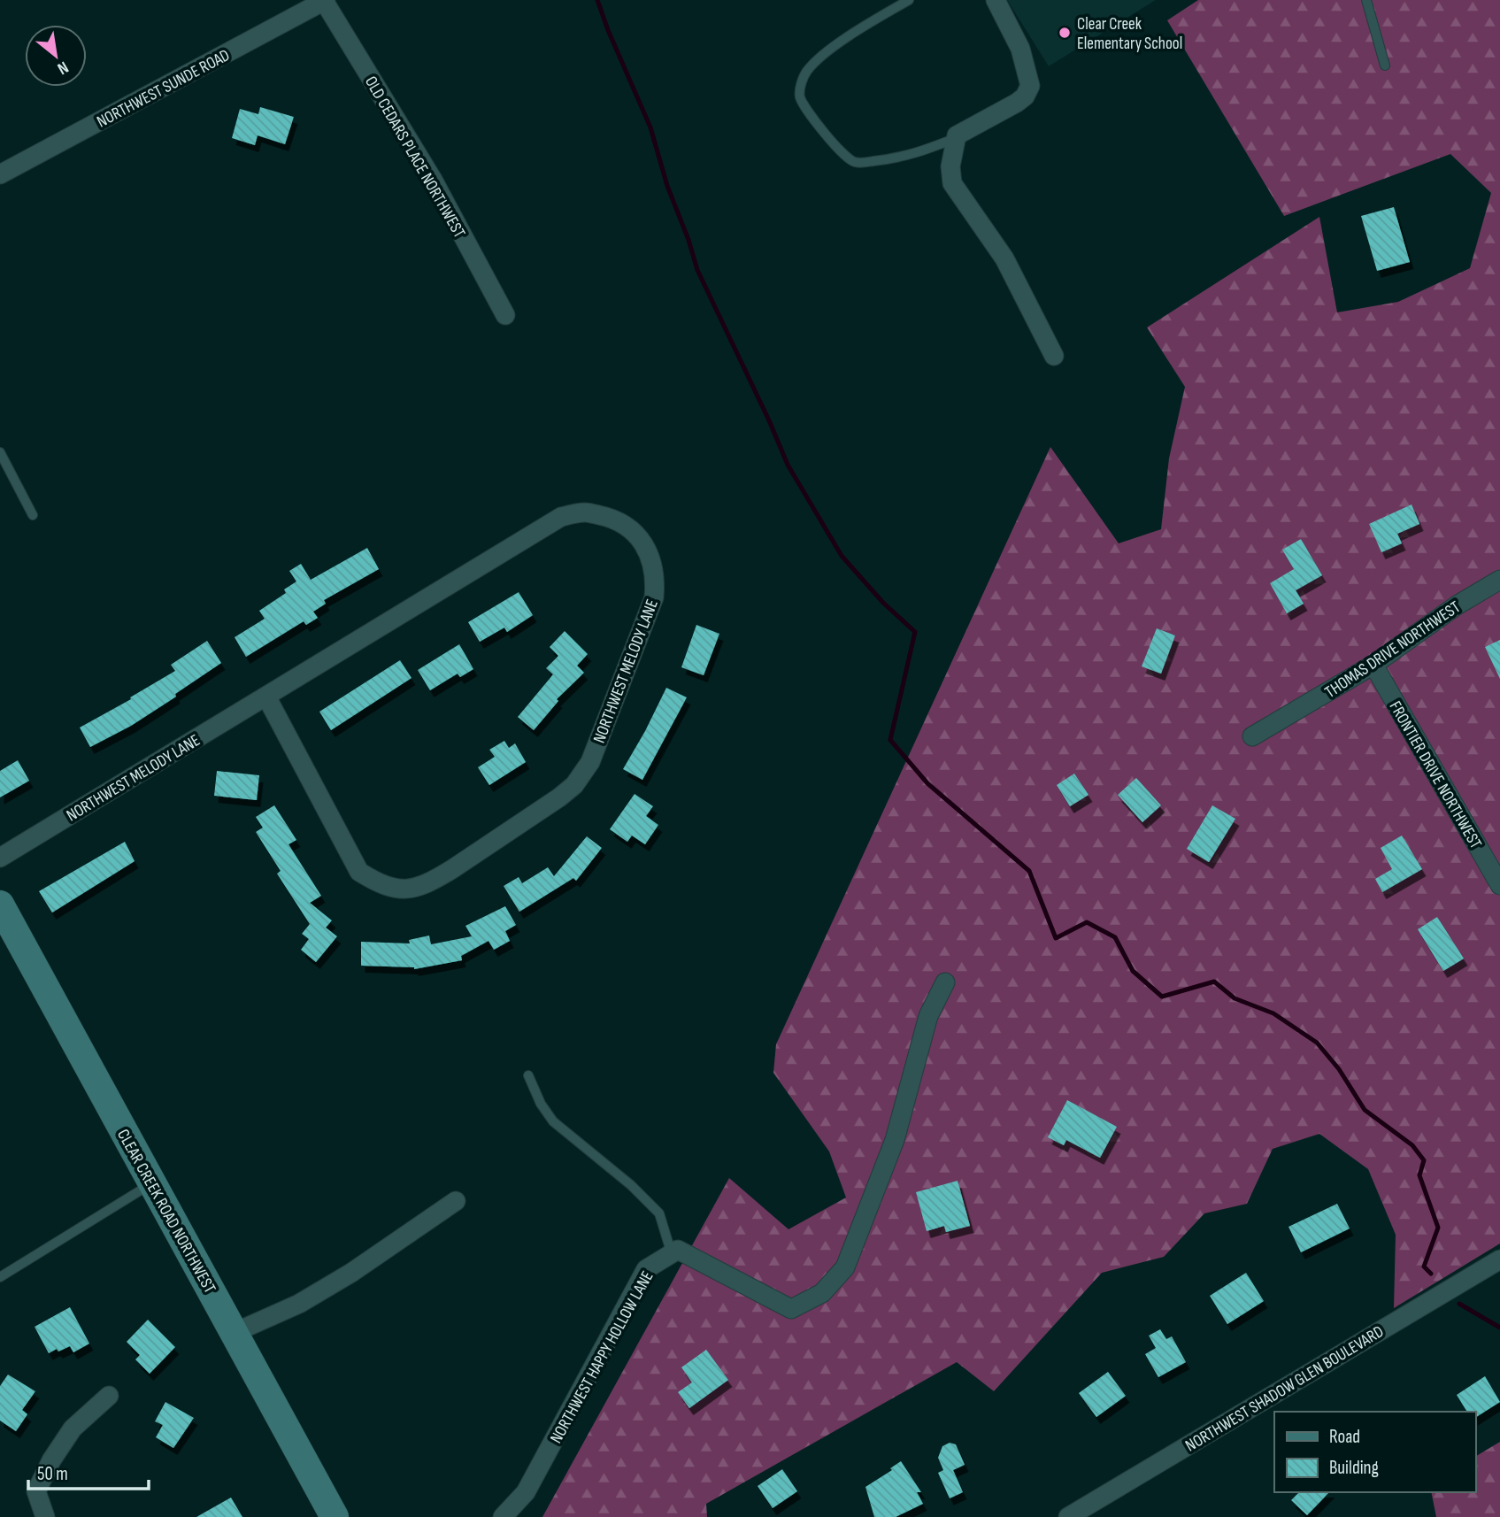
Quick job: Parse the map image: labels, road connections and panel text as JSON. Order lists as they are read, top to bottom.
{
  "streets": {
    "main road": ["CLEAR CREEK ROAD NORTHWEST"],
    "street": [
      "NORTHWEST SUNDE ROAD",
      "OLD CEDARS PLACE NORTHWEST",
      "THOMAS DRIVE NORTHWEST",
      "NORTHWEST MELODY LANE",
      "FRONTIER DRIVE NORTHWEST",
      "NORTHWEST HAPPY HOLLOW LANE",
      "NORTHWEST SHADOW GLEN BOULEVARD"
    ]
  },
  "crossings": [
    ["NORTHWEST SUNDE ROAD", "OLD CEDARS PLACE NORTHWEST"],
    ["THOMAS DRIVE NORTHWEST", "FRONTIER DRIVE NORTHWEST"]
  ],
  "places": ["Clear Creek Elementary School"],
  "legend": ["Road", "Building"],
  "scale_bar": "50 m",
  "north": "bottom right"
}
